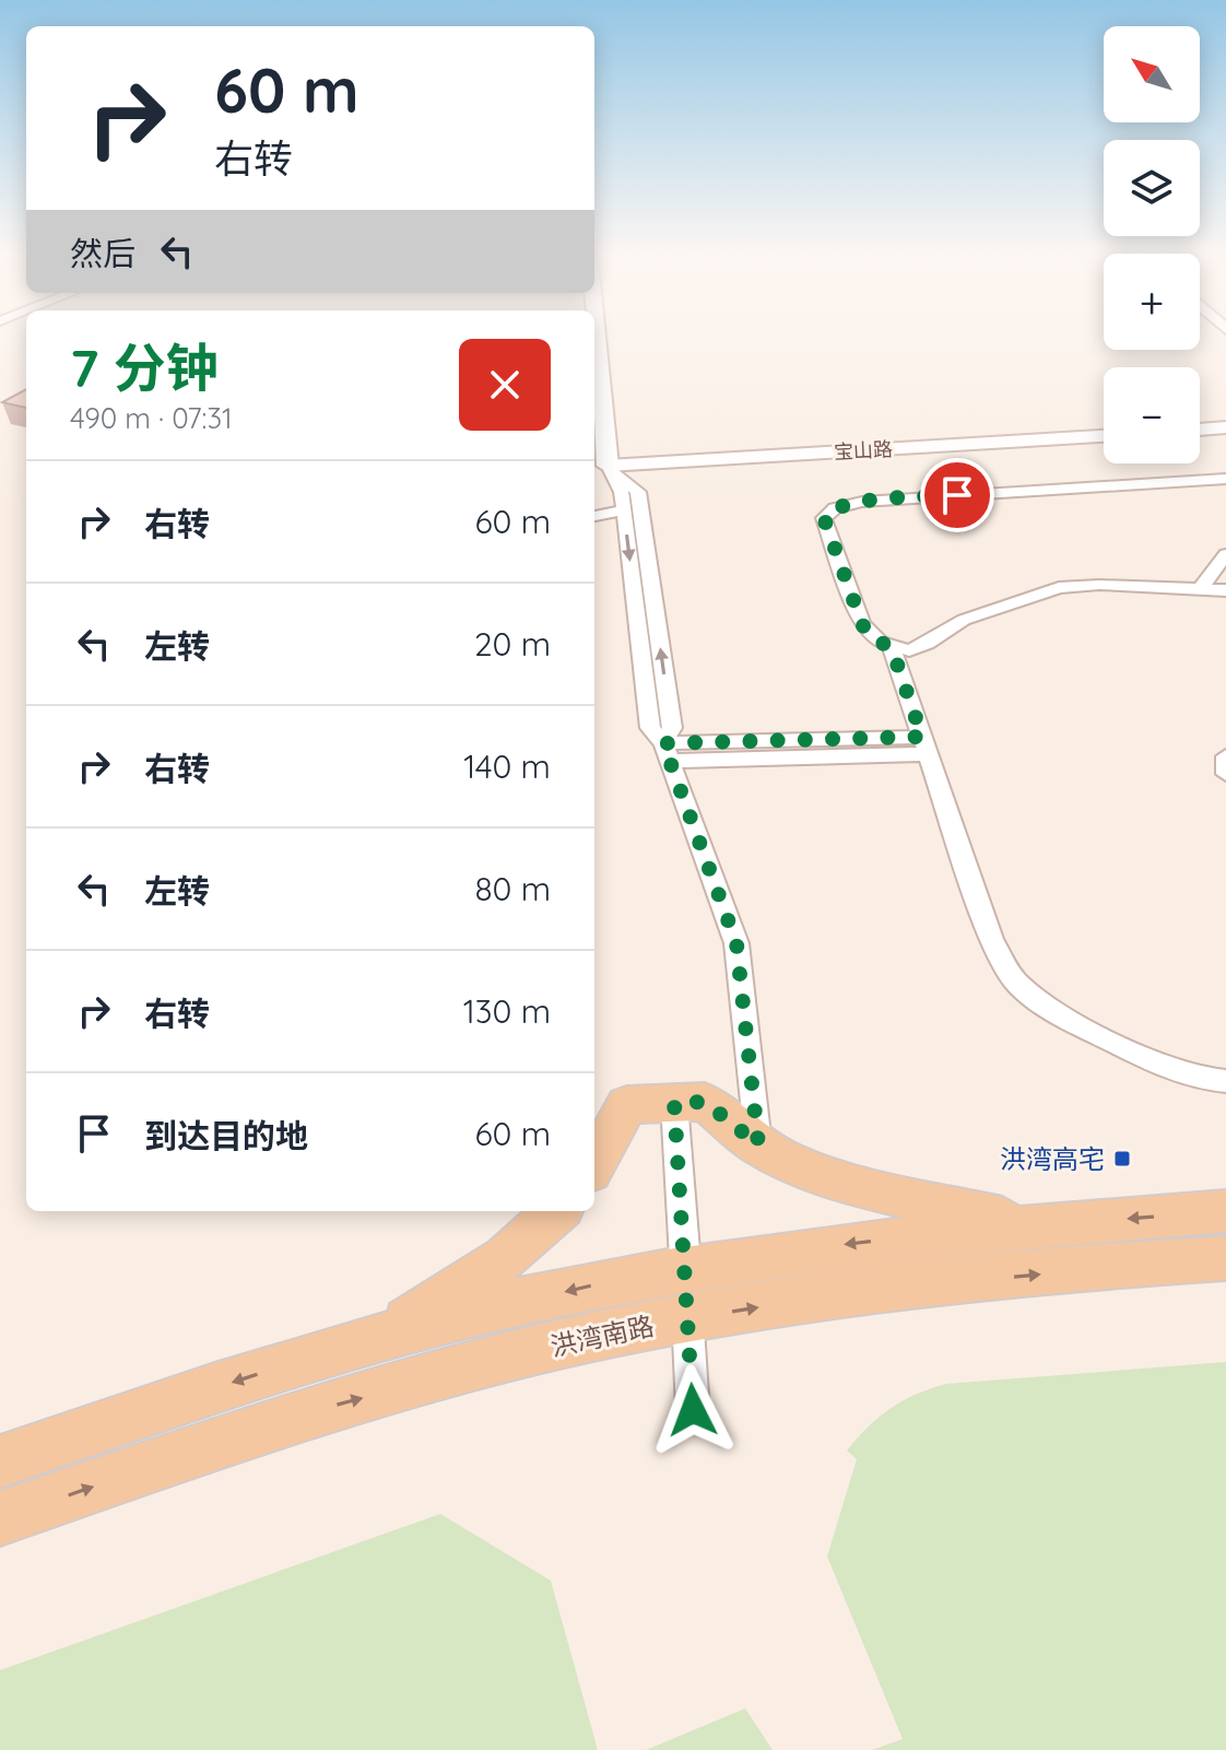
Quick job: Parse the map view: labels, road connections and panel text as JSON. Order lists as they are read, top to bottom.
{
  "streets": {
    "main road": ["洪湾南路"],
    "street": ["宝山路"]
  },
  "places": {
    "transit": ["洪湾高宅"]
  },
  "north": "top left",
  "page": {
    "map_buttons": ["+", "−"],
    "turn": ["60 m", "右转"],
    "then": "然后",
    "heading": ["7 分钟", "490 m · 07:31"],
    "list": [
      {
        "name": "右转",
        "value": "60 m"
      },
      {
        "name": "左转",
        "value": "20 m"
      },
      {
        "name": "右转",
        "value": "140 m"
      },
      {
        "name": "左转",
        "value": "80 m"
      },
      {
        "name": "右转",
        "value": "130 m"
      },
      {
        "name": "到达目的地",
        "value": "60 m"
      }
    ]
  }
}
